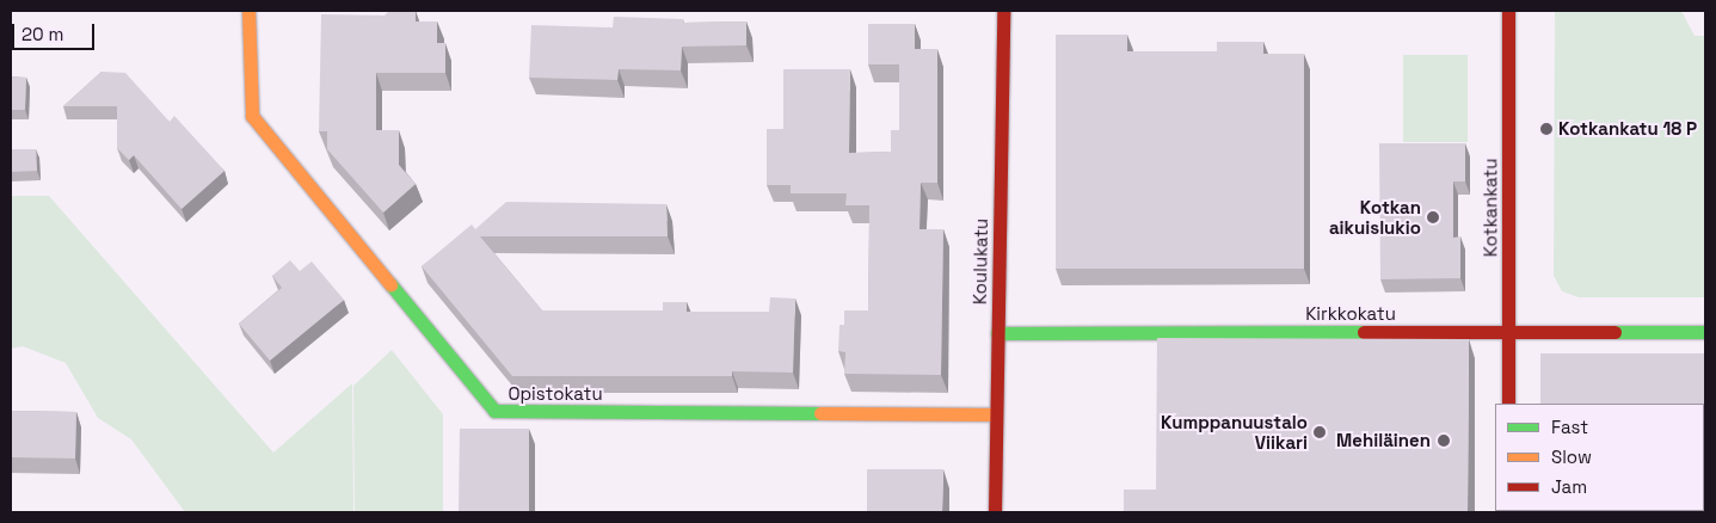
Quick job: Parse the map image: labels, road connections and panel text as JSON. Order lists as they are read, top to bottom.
{
  "streets": {
    "main road": [
      "Kotkankatu",
      "Koulukatu",
      "Kirkkokatu",
      "Opistokatu"
    ]
  },
  "crossings": [
    ["Kotkankatu", "Kirkkokatu"],
    ["Koulukatu", "Kirkkokatu"],
    ["Koulukatu", "Opistokatu"]
  ],
  "places": [
    "Kotkankatu 18 P",
    "Kotkan aikuislukio",
    "Kumppanuustalo Viikari",
    "Mehiläinen"
  ],
  "legend": ["Fast", "Slow", "Jam"],
  "scale_bar": "20 m"
}
